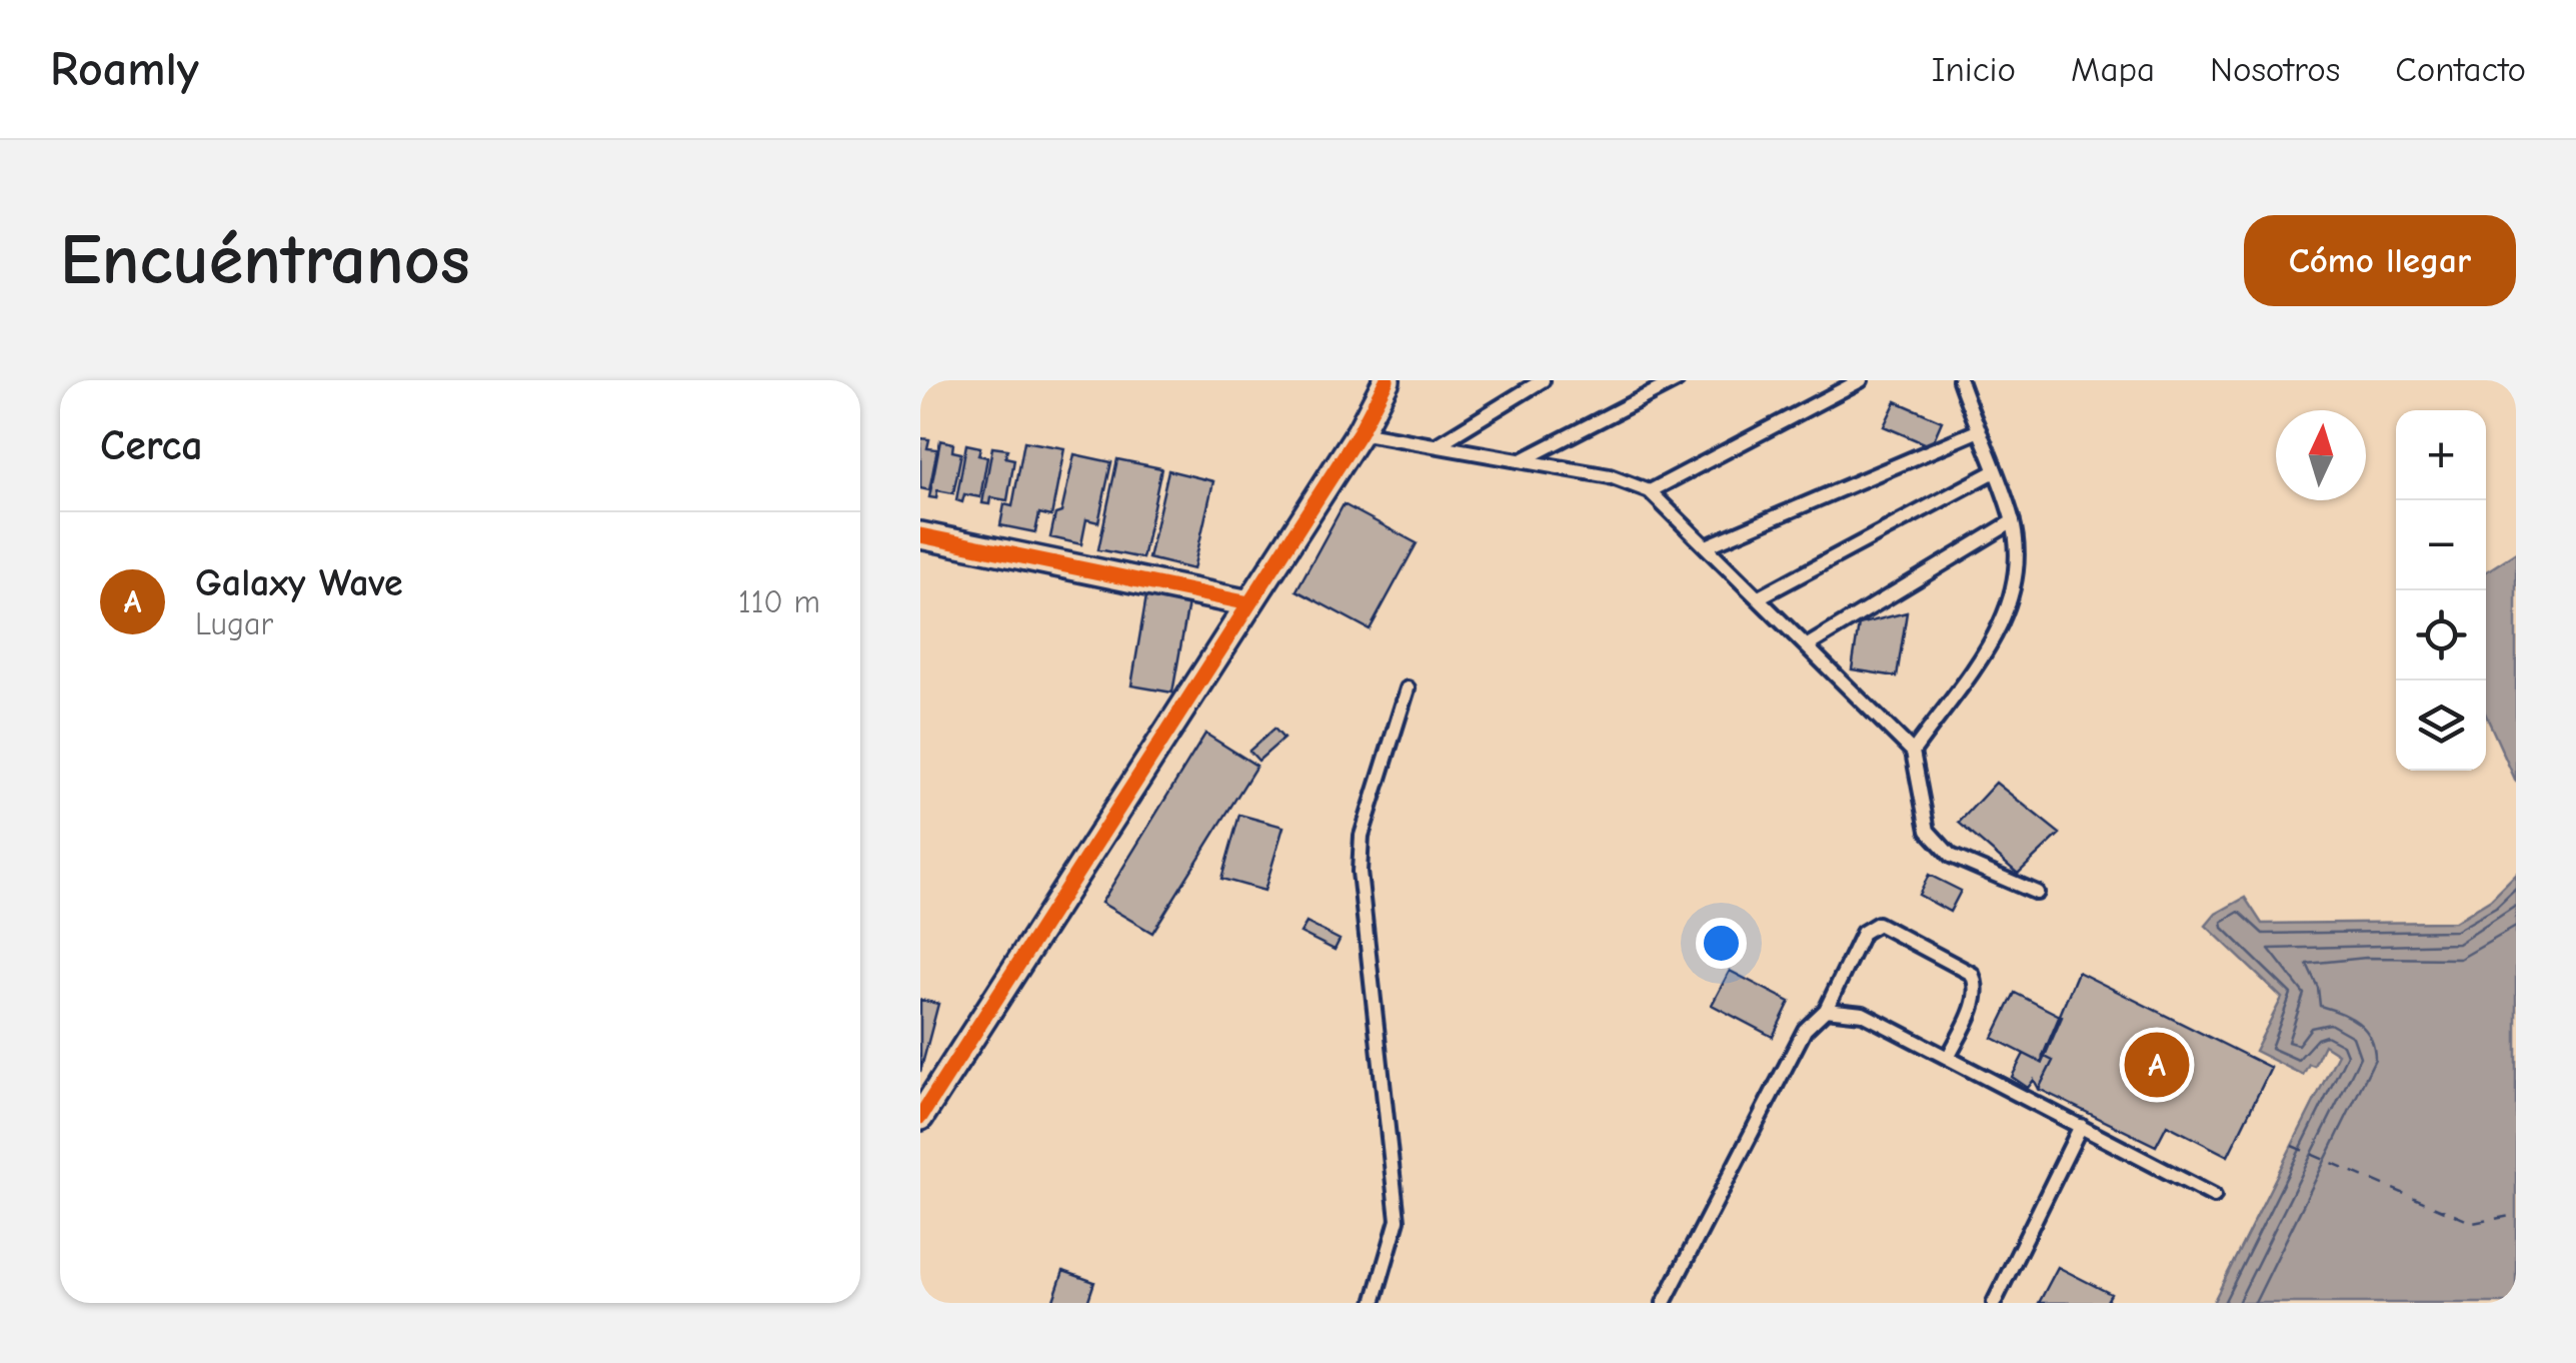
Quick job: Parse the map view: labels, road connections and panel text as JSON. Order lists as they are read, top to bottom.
{
  "north": "top",
  "page": {
    "header": "Roamly",
    "nav": [
      "Inicio",
      "Mapa",
      "Nosotros",
      "Contacto"
    ],
    "buttons": "Cómo llegar",
    "title": "Encuéntranos",
    "heading": "Cerca",
    "map_buttons": ["+", "−"],
    "list": [
      {
        "mark": "A",
        "name": "Galaxy Wave",
        "note": "Lugar",
        "value": "110 m"
      }
    ],
    "pins": "A"
  }
}
